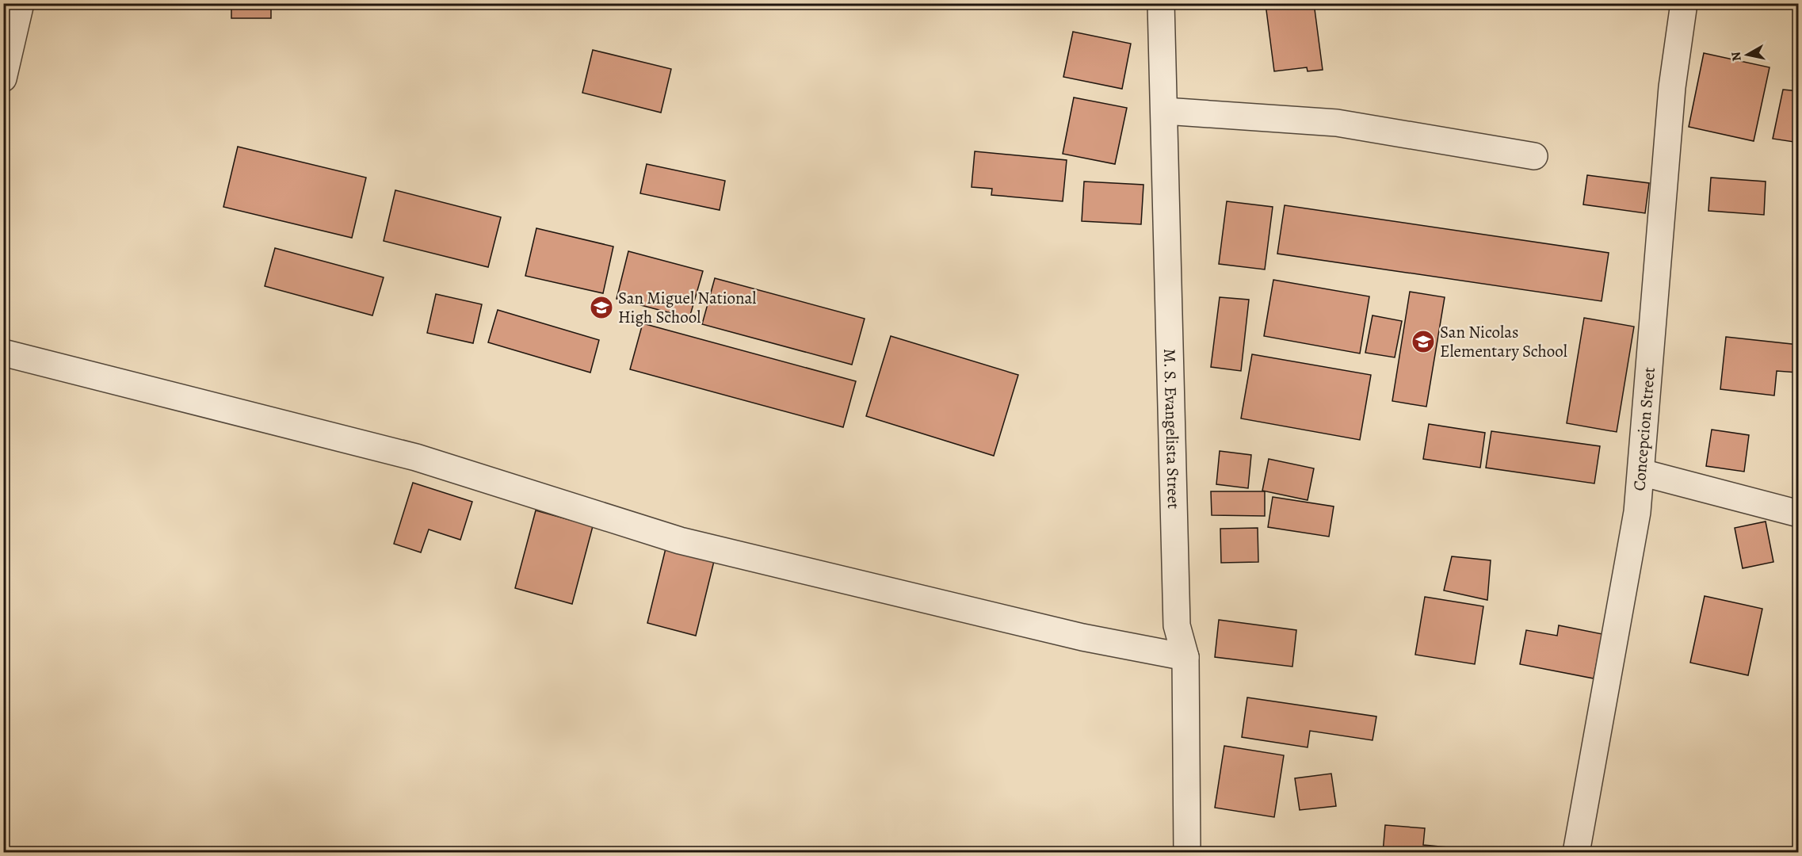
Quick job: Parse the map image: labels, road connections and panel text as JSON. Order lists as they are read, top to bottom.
{
  "streets": {
    "street": ["M. S. Evangelista Street", "Concepcion Street"]
  },
  "places": {
    "school or university": ["San Miguel National High School", "San Nicolas Elementary School"]
  },
  "north": "left"
}
